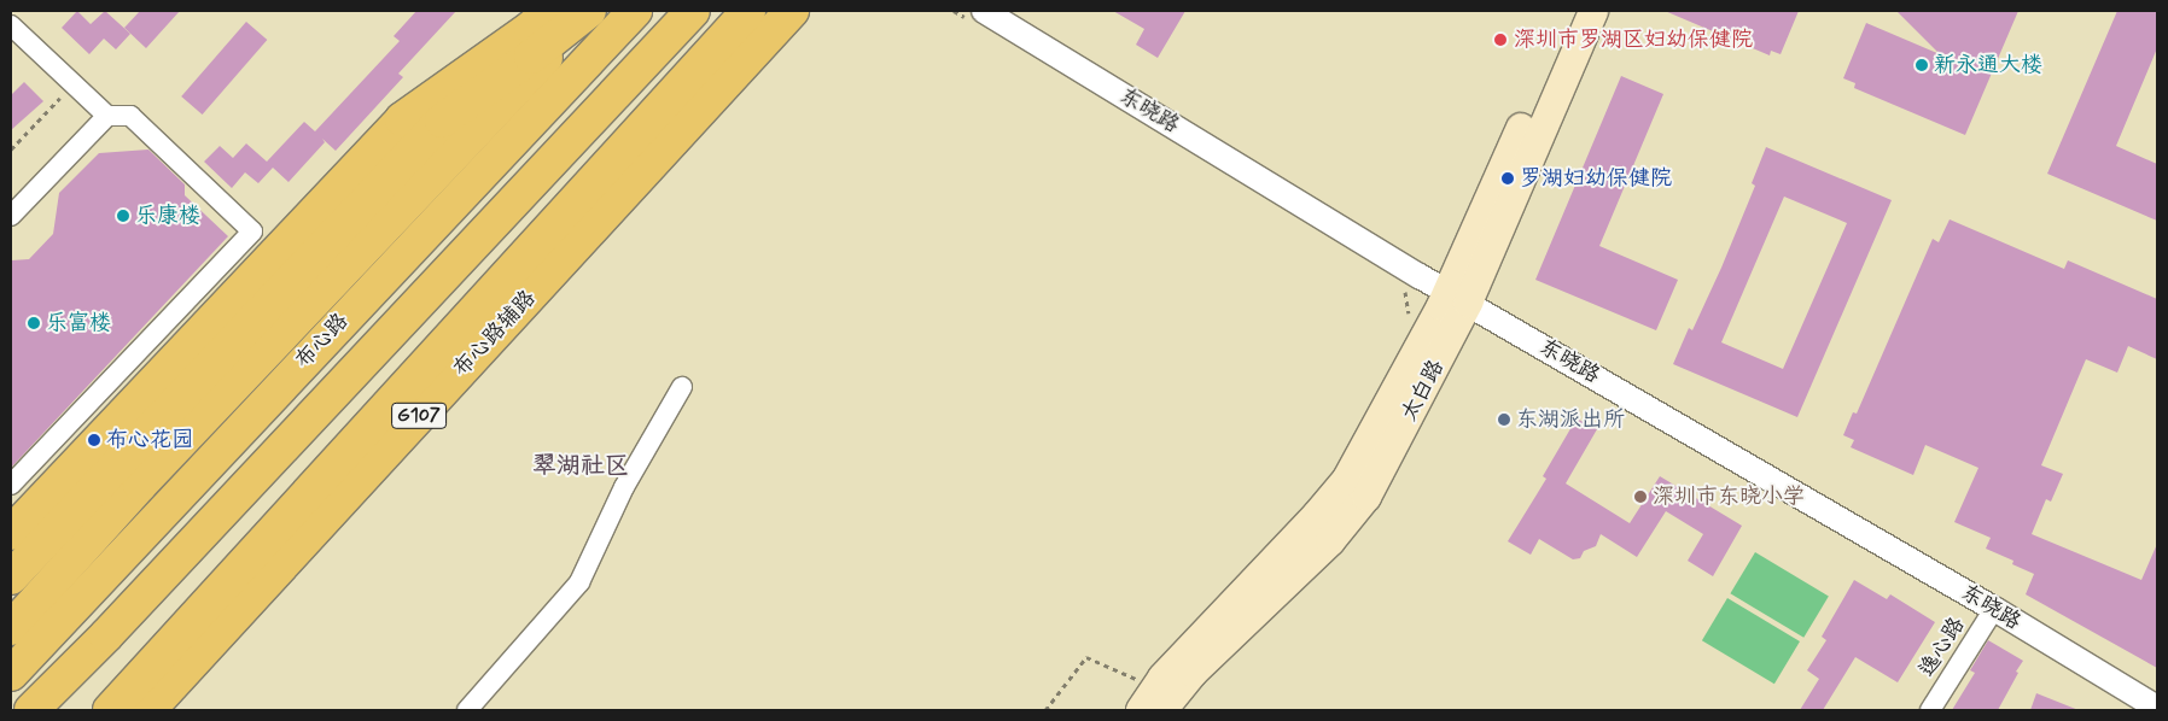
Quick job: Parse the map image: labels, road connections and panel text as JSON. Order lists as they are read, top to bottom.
{
  "streets": {
    "highway": ["布心路辅路", "布心路", "G107"],
    "main road": ["太白路"],
    "street": ["东晓路", "逸心路"]
  },
  "crossings": [
    ["东晓路", "太白路"],
    ["东晓路", "逸心路"]
  ],
  "districts": ["翠湖社区"],
  "places": [
    "深圳市罗湖区妇幼保健院",
    "新永通大楼",
    "罗湖妇幼保健院",
    "乐康楼",
    "乐富楼",
    "东湖派出所",
    "布心花园",
    "深圳市东晓小学"
  ]
}
